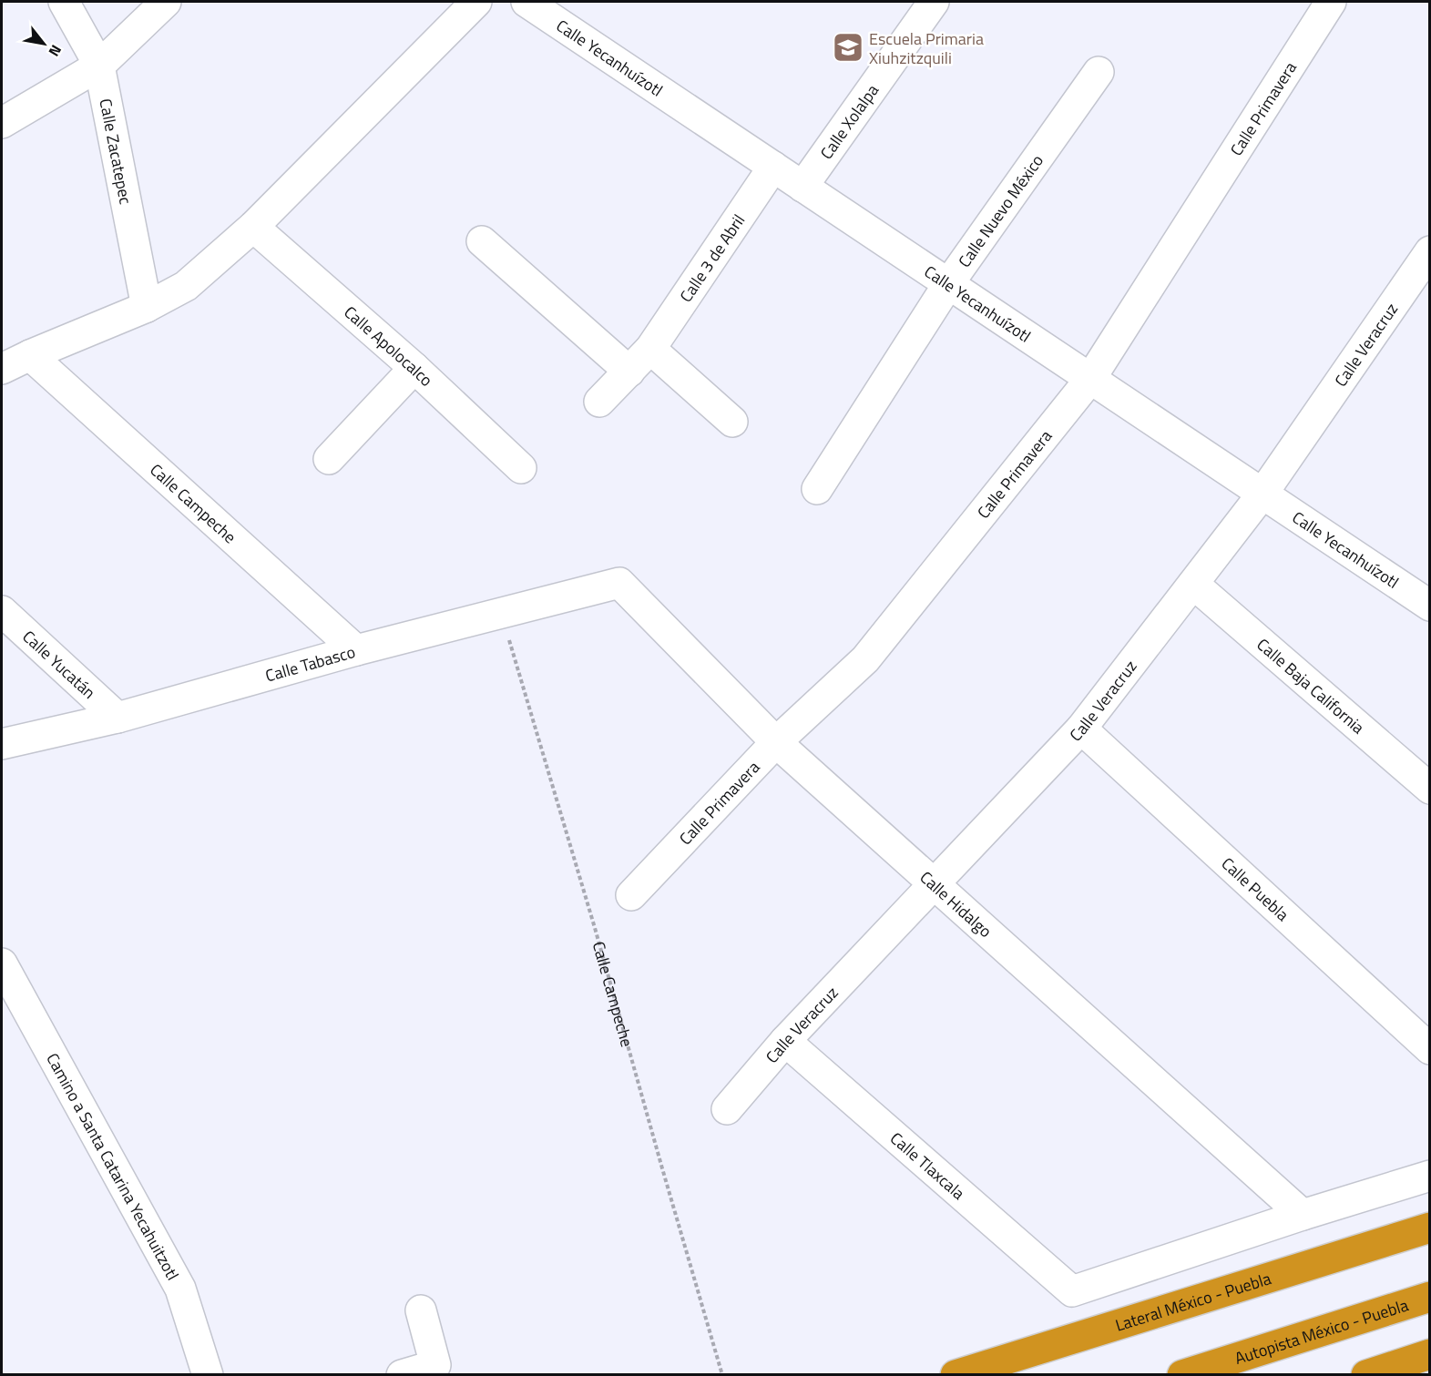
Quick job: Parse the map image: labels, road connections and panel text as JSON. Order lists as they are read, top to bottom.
{
  "streets": {
    "highway": ["Lateral México - Puebla", "Autopista México - Puebla"],
    "street": [
      "Calle Yecanhuízotl",
      "Calle Primavera",
      "Calle Xolalpa",
      "Calle Zacatepec",
      "Calle Nuevo México",
      "Calle 3 de Abril",
      "Calle Veracruz",
      "Calle Apolocalco",
      "Calle Campeche",
      "Calle Tabasco",
      "Calle Yucatán",
      "Calle Baja California",
      "Calle Puebla",
      "Calle Hidalgo",
      "Camino a Santa Catarina Yecahuitzotl",
      "Calle Tlaxcala"
    ]
  },
  "crossings": [
    ["Calle Yecanhuízotl", "Calle Primavera"],
    ["Calle Yecanhuízotl", "Calle Xolalpa"],
    ["Calle Yecanhuízotl", "Calle Nuevo México"],
    ["Calle Yecanhuízotl", "Calle 3 de Abril"],
    ["Calle Yecanhuízotl", "Calle Veracruz"],
    ["Calle Primavera", "Calle Hidalgo"],
    ["Calle Veracruz", "Calle Baja California"],
    ["Calle Veracruz", "Calle Puebla"],
    ["Calle Veracruz", "Calle Hidalgo"],
    ["Calle Veracruz", "Calle Tlaxcala"],
    ["Calle Campeche", "Calle Tabasco"],
    ["Calle Tabasco", "Calle Yucatán"],
    ["Calle Tabasco", "Calle Hidalgo"],
    ["Calle Hidalgo", "Calle Tlaxcala"]
  ],
  "places": {
    "school or university": ["Escuela Primaria Xiuhzitzquili"]
  },
  "north": "bottom right"
}
